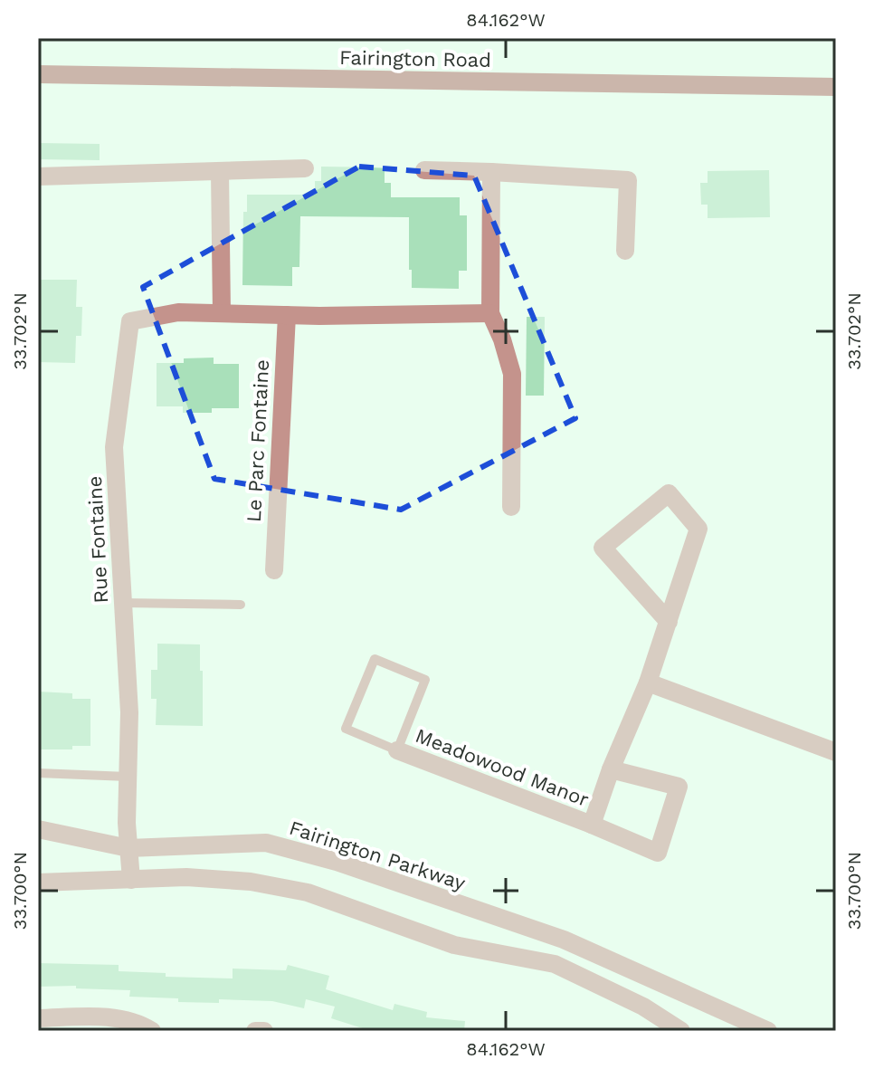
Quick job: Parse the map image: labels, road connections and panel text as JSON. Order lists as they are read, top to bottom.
{
  "streets": {
    "street": [
      "Fairington Road",
      "Le Parc Fontaine",
      "Rue Fontaine",
      "Meadowood Manor",
      "Fairington Parkway"
    ]
  },
  "crossings": [
    ["Le Parc Fontaine", "Rue Fontaine"],
    ["Rue Fontaine", "Fairington Parkway"]
  ],
  "coordinates": ["84.162°W", "33.702°N", "33.700°N"]
}
